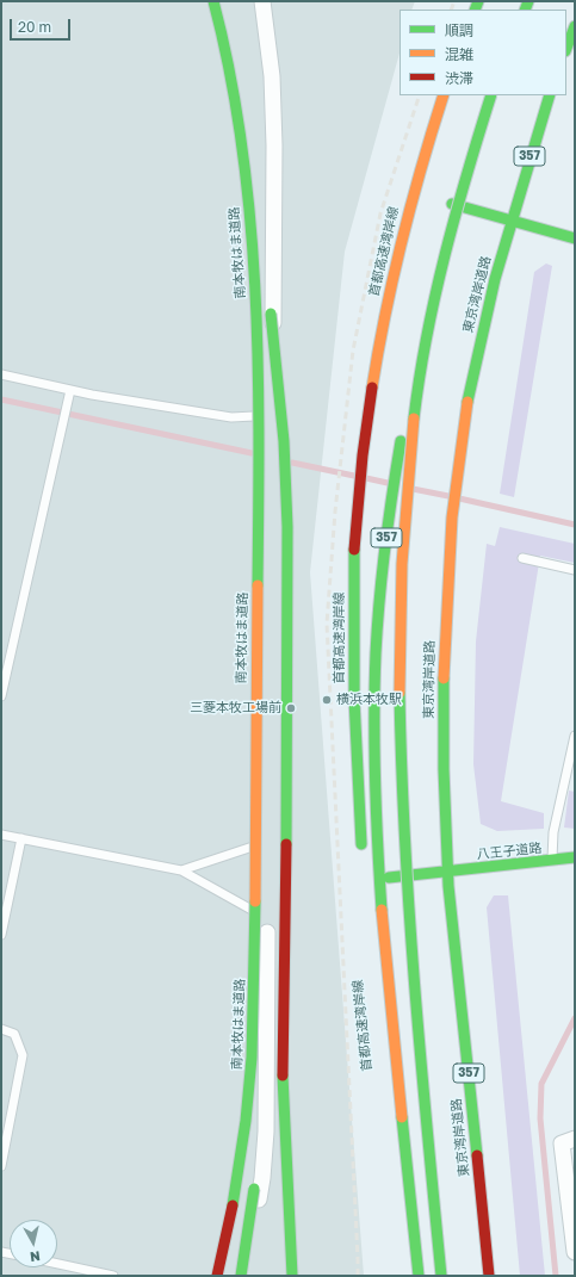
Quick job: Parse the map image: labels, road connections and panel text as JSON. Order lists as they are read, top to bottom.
{
  "streets": {
    "main road": [
      "357",
      "首都高速湾岸線",
      "南本牧はま道路",
      "東京湾岸道路",
      "八王子道路"
    ]
  },
  "crossings": [
    ["357", "八王子道路"],
    ["東京湾岸道路", "八王子道路"]
  ],
  "places": ["横浜本牧駅", "三菱本牧工場前"],
  "legend": ["順調", "混雑", "渋滞"],
  "scale_bar": "20 m",
  "north": "bottom"
}
